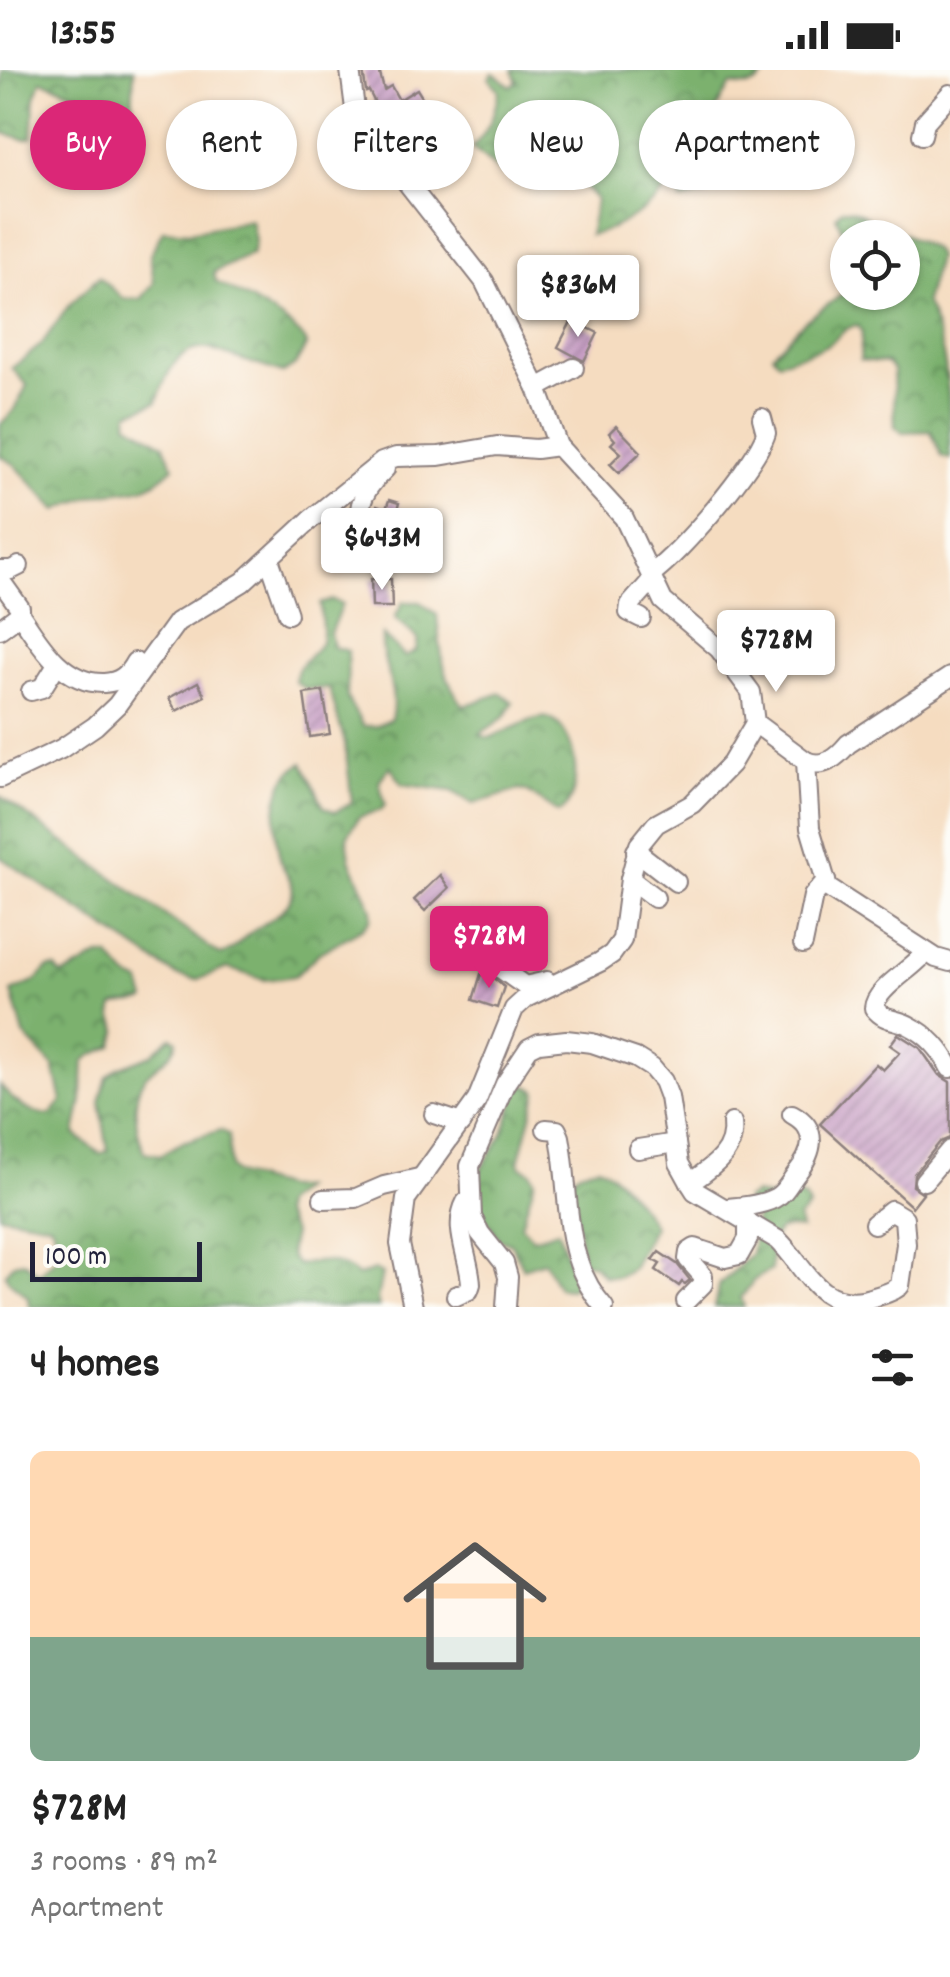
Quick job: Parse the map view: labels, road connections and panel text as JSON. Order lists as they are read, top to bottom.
{
  "scale_bar": "100 m",
  "page": {
    "status": "13:55",
    "chip": [
      "Buy",
      "Rent",
      "Filters",
      "New",
      "Apartment"
    ],
    "price": [
      "$836M",
      "$643M",
      "$728M",
      "$728M"
    ],
    "scale": "100 m",
    "heading": "4 homes",
    "list": [
      {
        "name": "$728M",
        "note": "3 rooms · 89 m² · Apartment"
      }
    ]
  }
}
